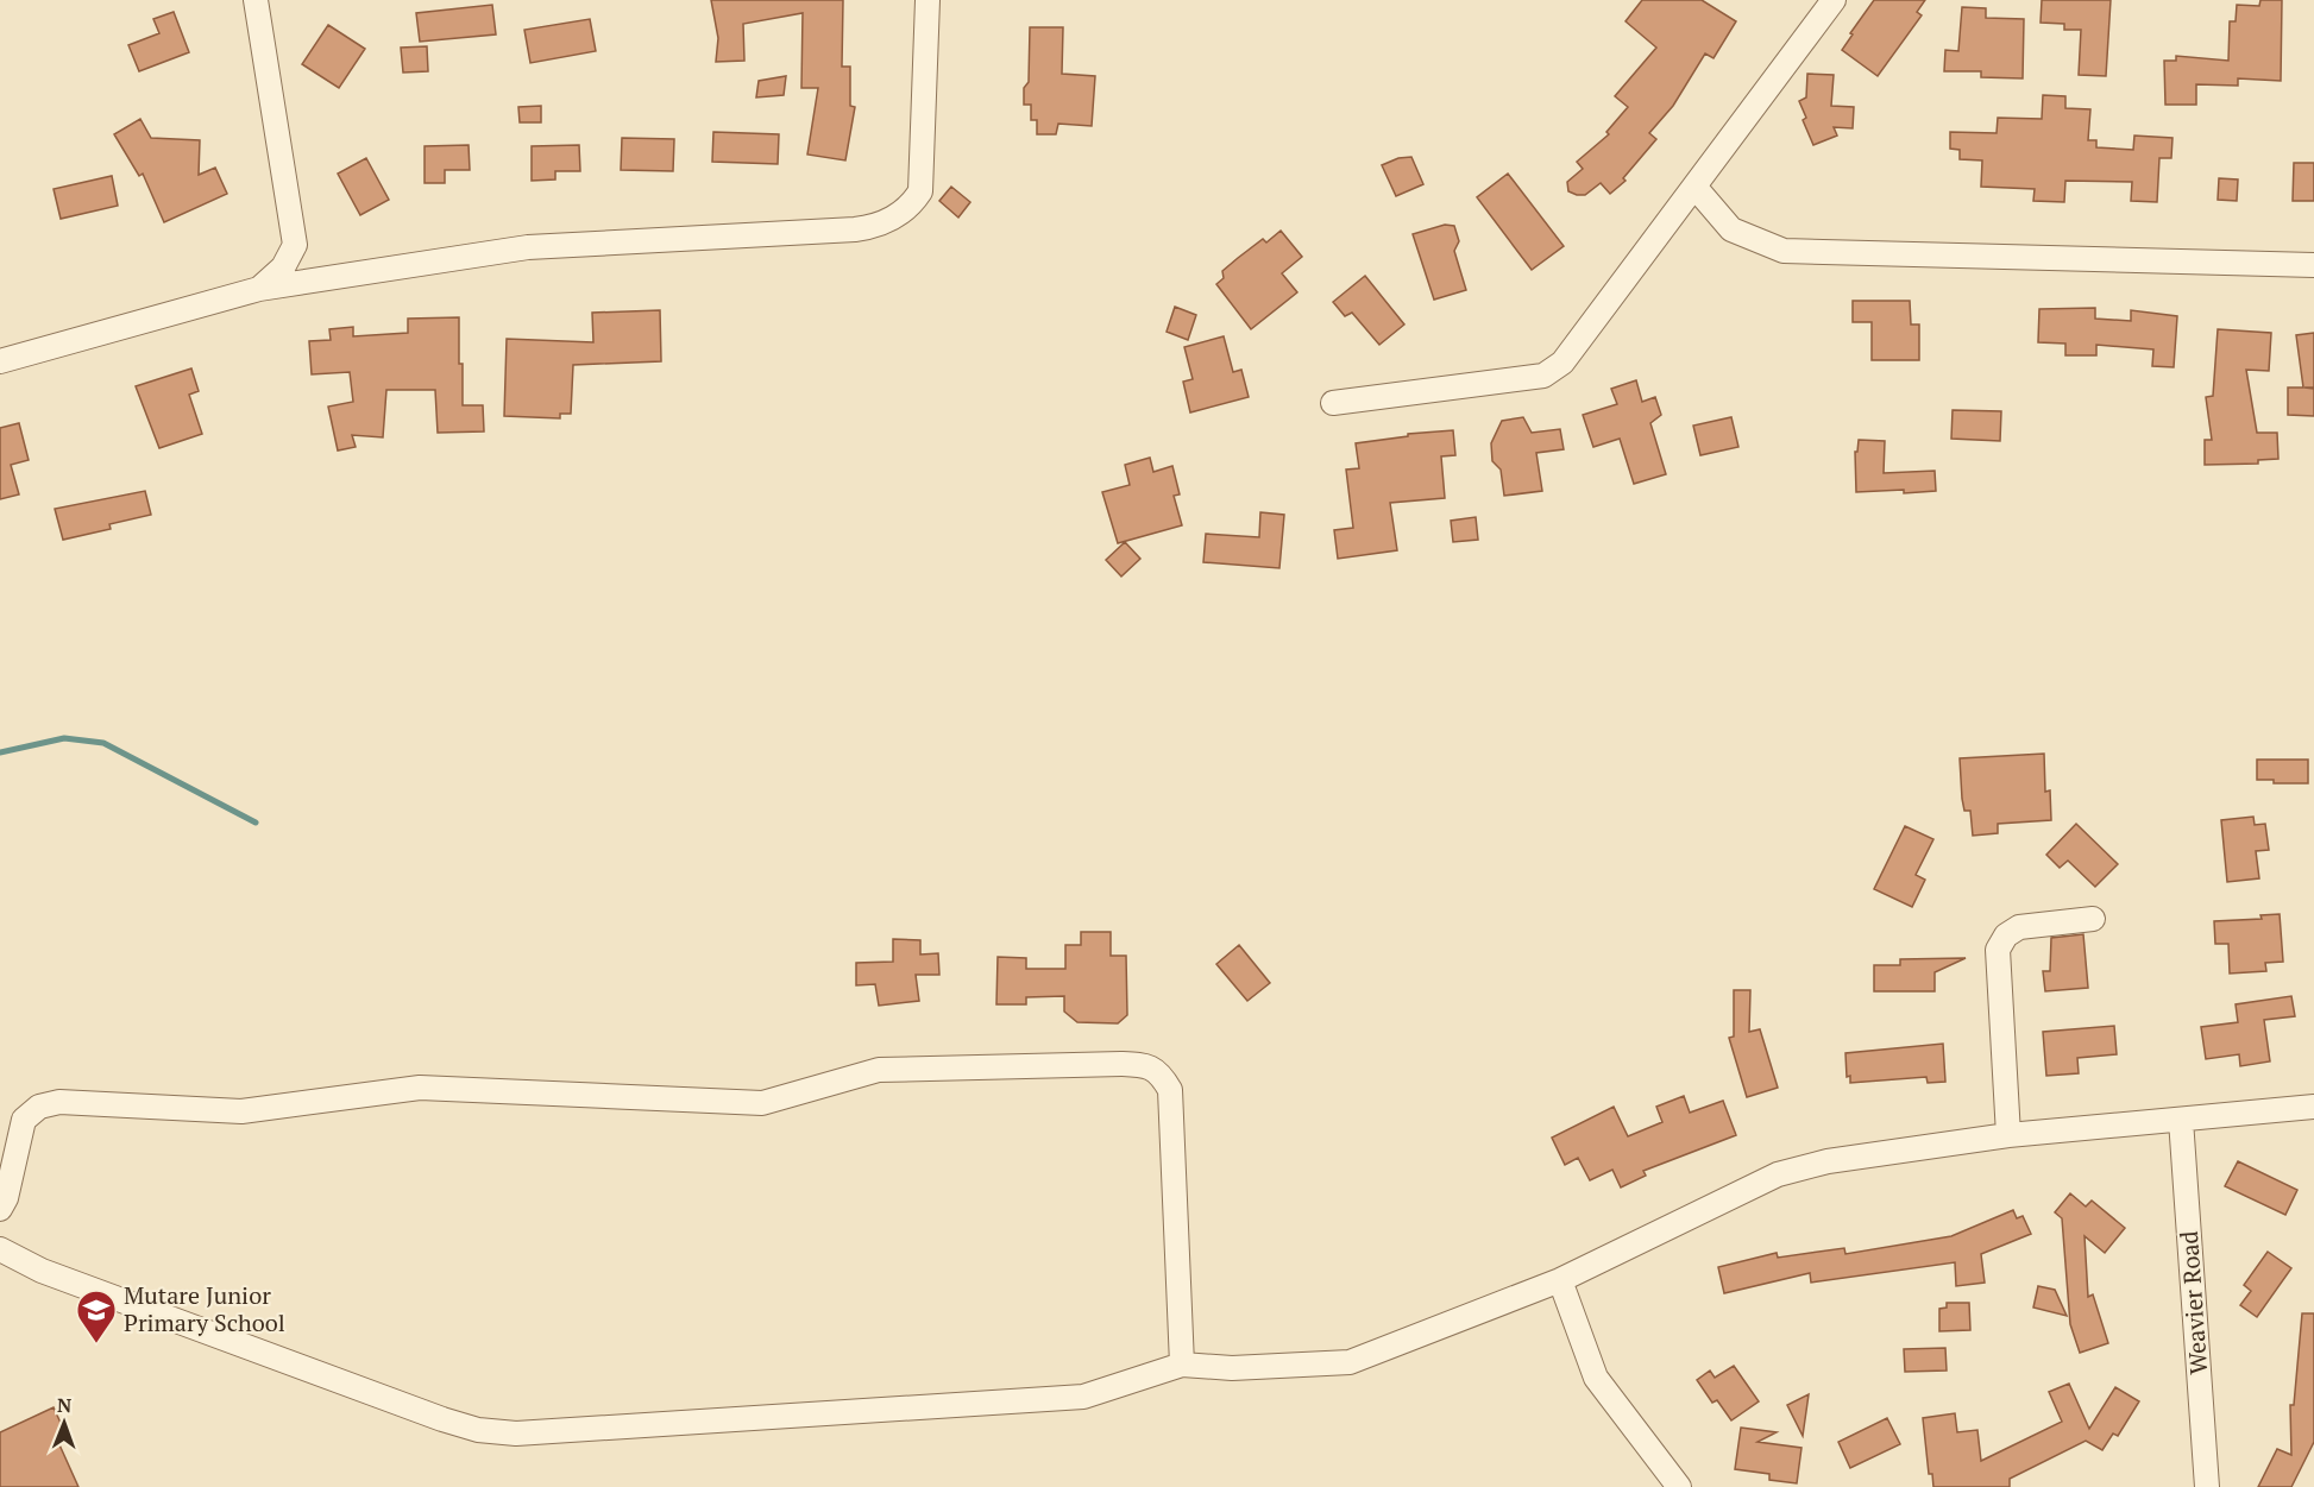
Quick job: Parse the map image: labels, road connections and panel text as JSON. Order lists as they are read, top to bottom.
{
  "streets": {
    "street": ["Weavier Road"]
  },
  "places": {
    "school or university": ["Mutare Junior Primary School"]
  },
  "north": "top"
}
